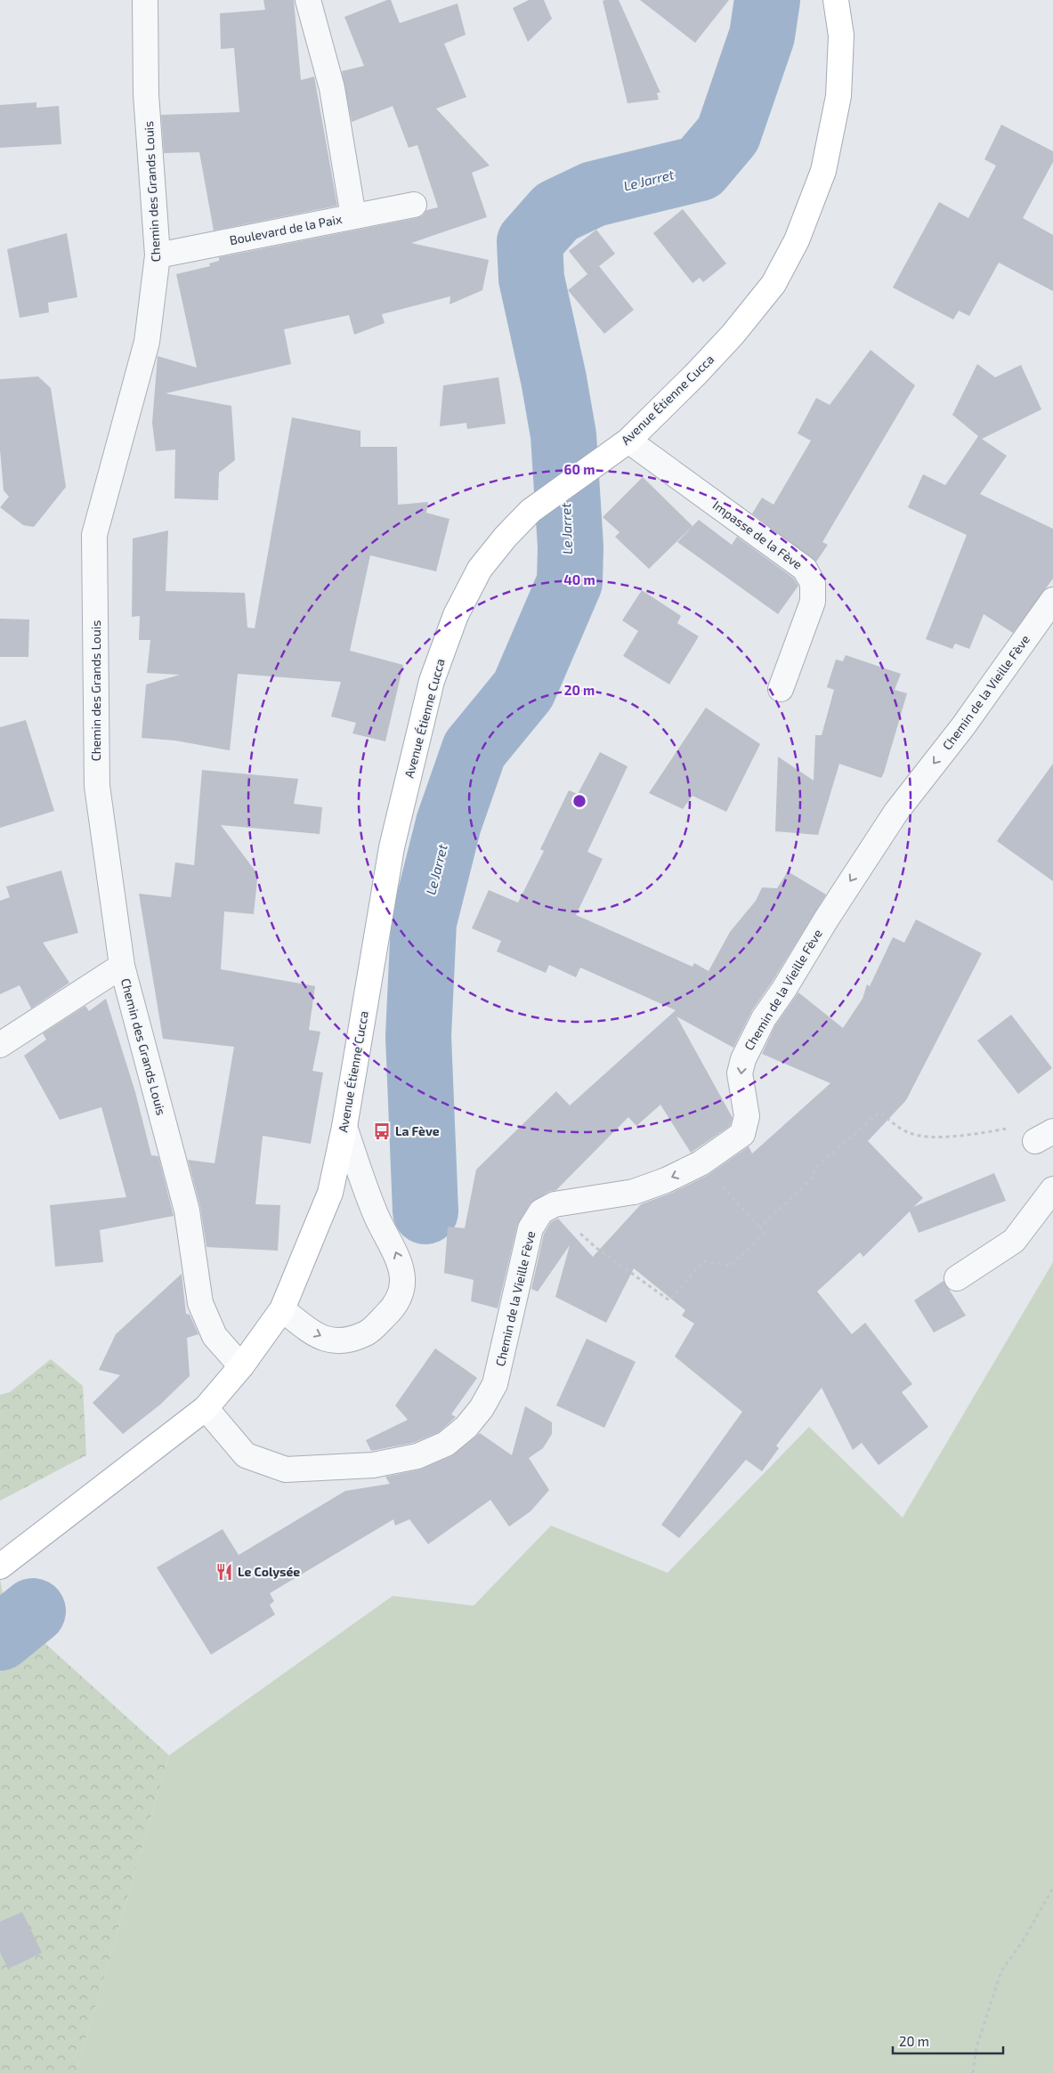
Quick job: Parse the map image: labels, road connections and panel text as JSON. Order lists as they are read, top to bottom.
{
  "streets": {
    "main road": ["Avenue Étienne Cucca"],
    "street": [
      "Chemin des Grands Louis",
      "Boulevard de la Paix",
      "Impasse de la Fève",
      "Chemin de la Vieille Fève"
    ]
  },
  "crossings": [
    ["Chemin des Grands Louis", "Boulevard de la Paix"],
    ["Chemin des Grands Louis", "Avenue Étienne Cucca"],
    ["Avenue Étienne Cucca", "Impasse de la Fève"],
    ["Avenue Étienne Cucca", "Chemin de la Vieille Fève"]
  ],
  "one_way": ["Chemin de la Vieille Fève"],
  "water": ["Le Jarret"],
  "places": {
    "bus stop": ["La Fève"],
    "restaurant": ["Le Colysée"]
  },
  "scale_bar": "20 m",
  "rings": ["60 m", "40 m", "20 m"]
}
